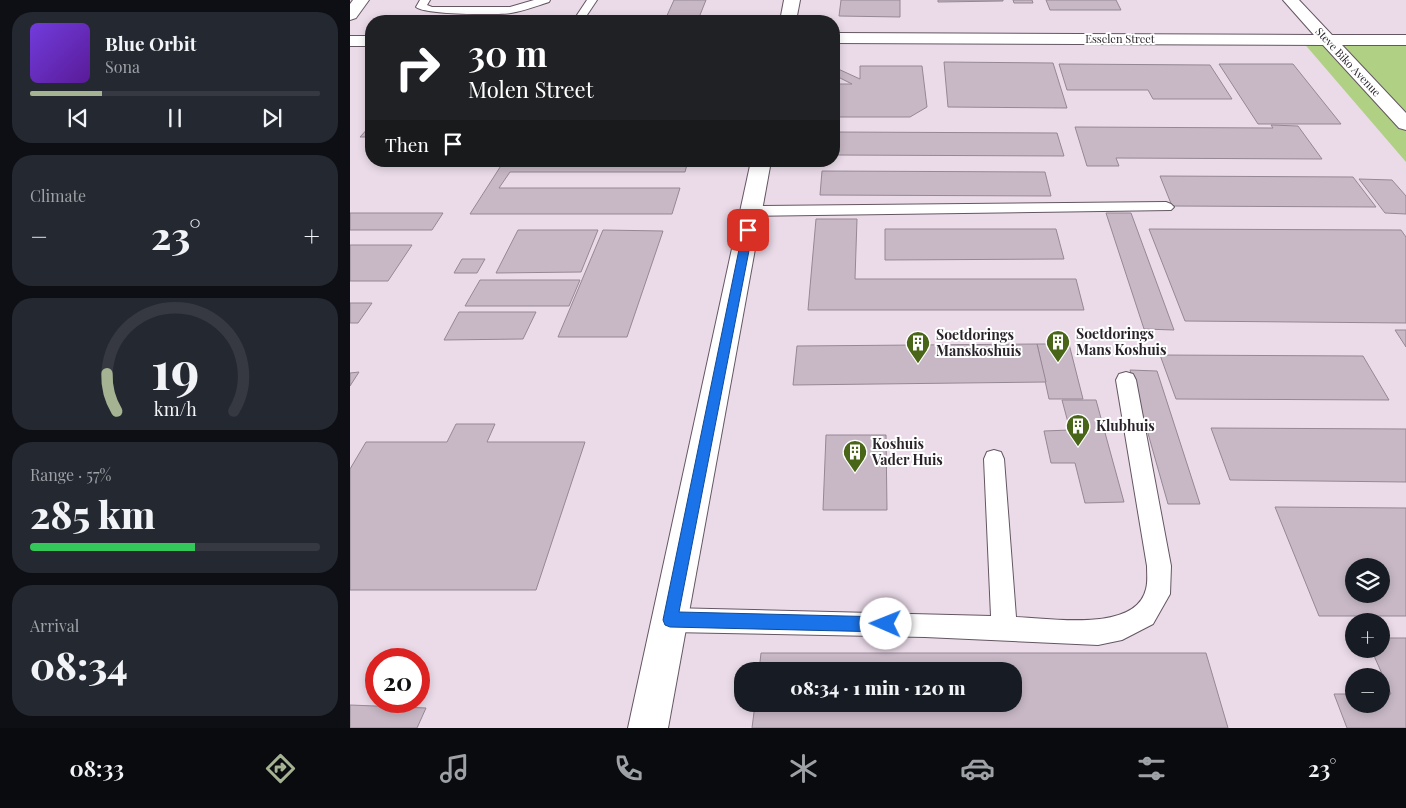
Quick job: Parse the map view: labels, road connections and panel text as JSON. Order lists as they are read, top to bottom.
{
  "streets": {
    "street": ["Esselen Street", "Steve Biko Avenue"]
  },
  "crossings": [
    ["Esselen Street", "Steve Biko Avenue"]
  ],
  "places": {
    "building": [
      "Soetdorings Mans Koshuis",
      "Soetdorings Manskoshuis",
      "Klubhuis",
      "Koshuis Vader Huis"
    ]
  },
  "page": {
    "turn": ["30 m", "Molen Street"],
    "song": ["Blue Orbit", "Sona"],
    "then": "Then",
    "tile": [
      "Climate",
      ["Range · 57%", "285 km"],
      ["Arrival", "08:34"]
    ],
    "heat": ["−", "23°", "+"],
    "map_buttons": ["+", "−"],
    "limit": "20",
    "trip": "08:34 · 1 min · 120 m",
    "tabs": ["08:33", "23°"],
    "gauge": ["19", "km/h"]
  }
}
